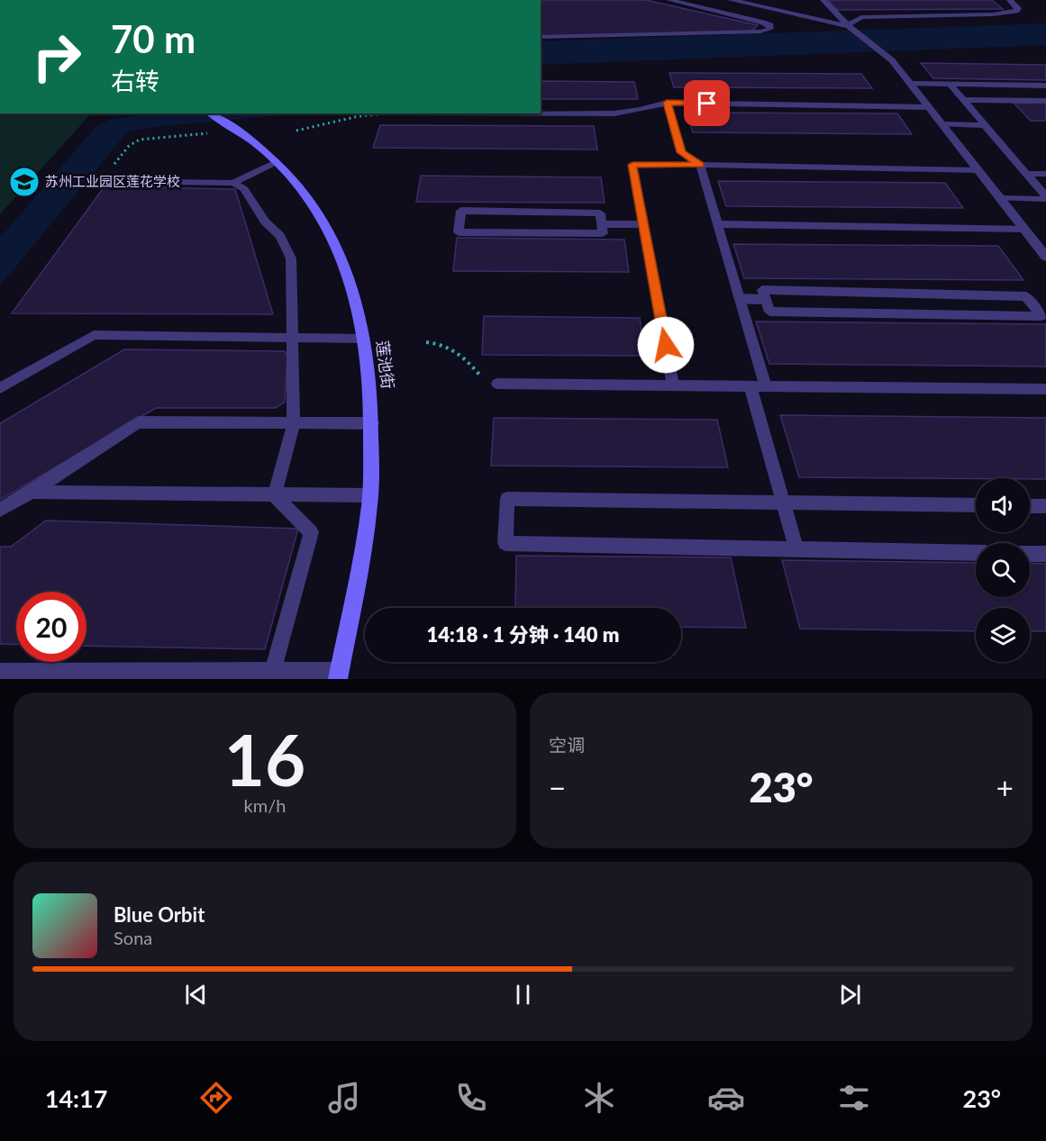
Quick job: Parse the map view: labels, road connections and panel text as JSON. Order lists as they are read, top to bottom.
{
  "streets": {
    "main road": ["莲池街"]
  },
  "places": {
    "school or university": ["苏州工业园区莲花学校"]
  },
  "page": {
    "turn": ["70 m", "右转"],
    "limit": "20",
    "trip": "14:18 · 1 分钟 · 140 m",
    "tile": [
      ["16", "km/h"],
      "空调"
    ],
    "heat": ["−", "23°", "+"],
    "song": ["Blue Orbit", "Sona"],
    "tabs": ["14:17", "23°"]
  }
}
